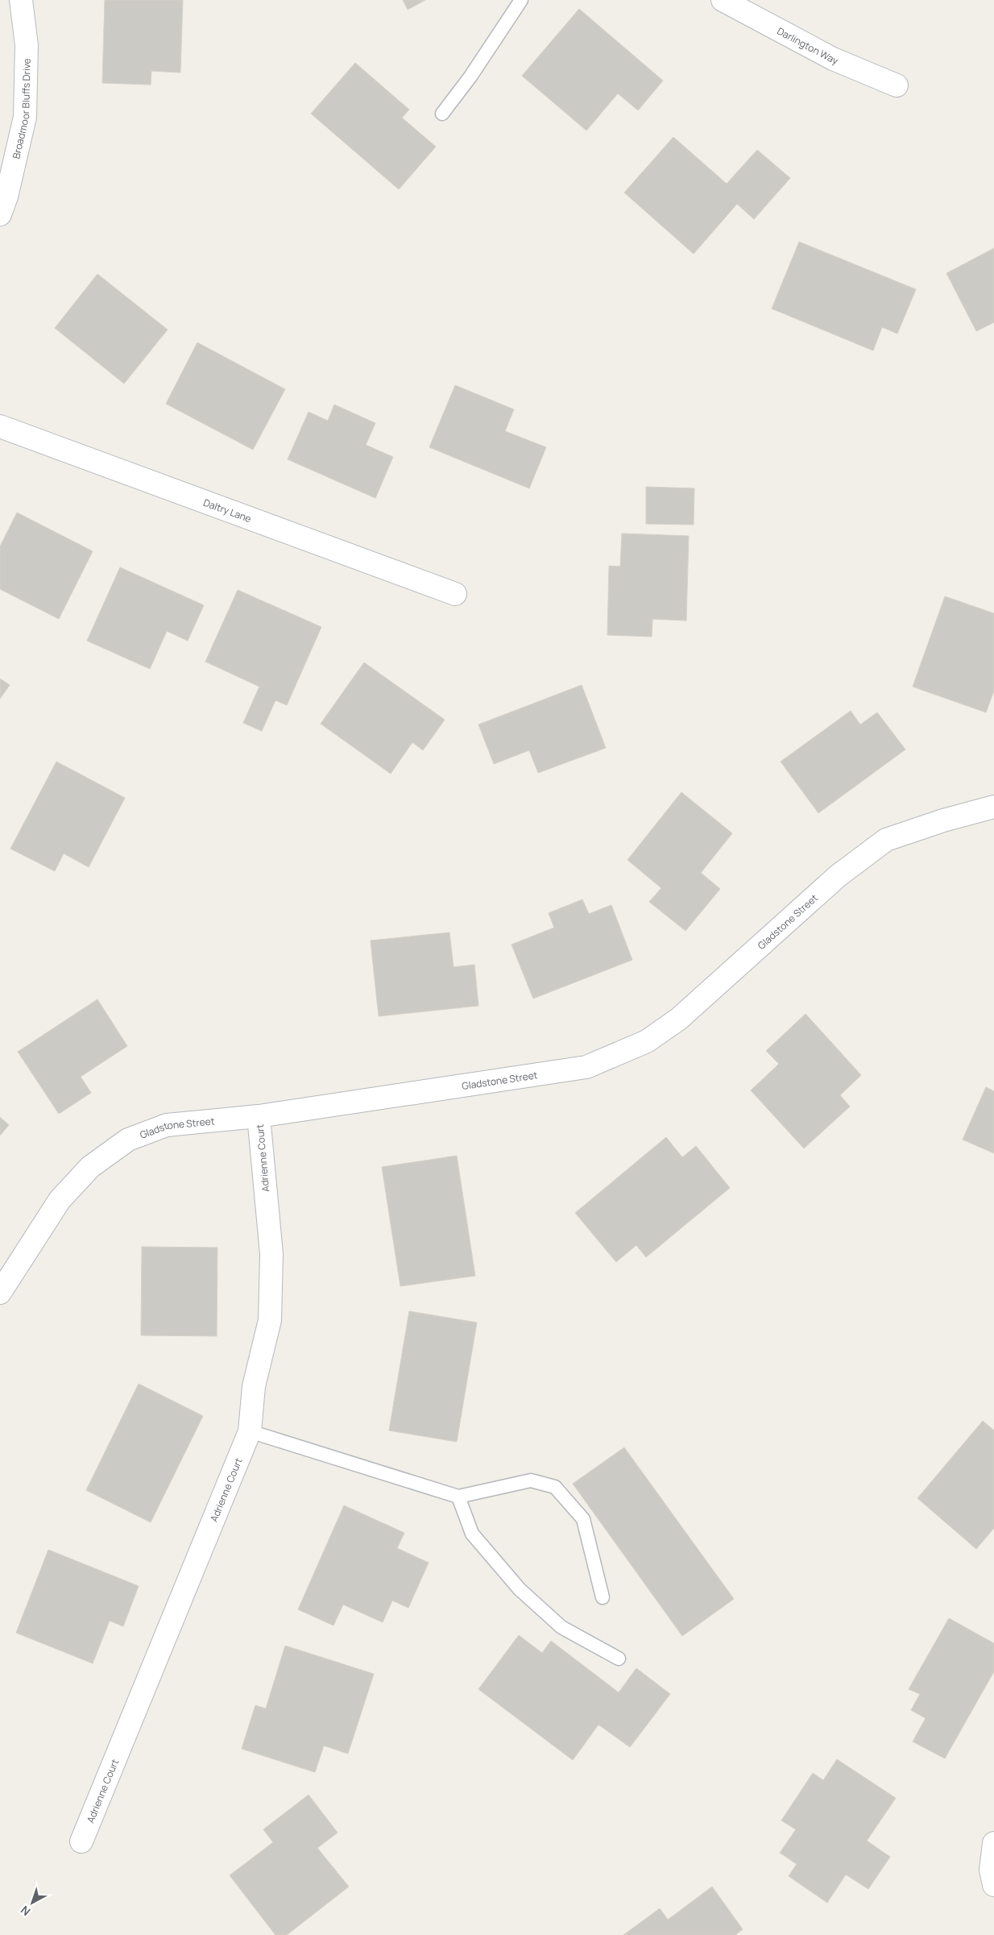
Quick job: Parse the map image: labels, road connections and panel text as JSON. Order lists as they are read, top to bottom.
{
  "streets": {
    "street": [
      "Darlington Way",
      "Broadmoor Bluffs Drive",
      "Daltry Lane",
      "Gladstone Street",
      "Adrienne Court"
    ]
  },
  "crossings": [
    ["Gladstone Street", "Adrienne Court"]
  ],
  "north": "bottom left"
}
